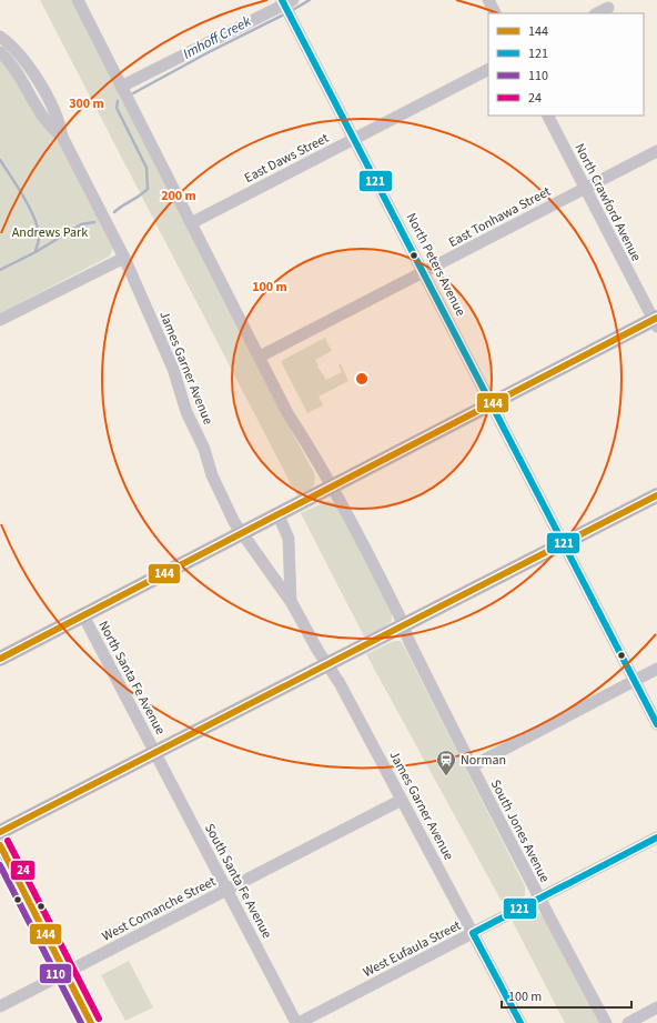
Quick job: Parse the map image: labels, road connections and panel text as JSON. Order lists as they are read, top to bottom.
{
  "streets": {
    "street": [
      "East Daws Street",
      "North Crawford Avenue",
      "East Tonhawa Street",
      "North Peters Avenue",
      "James Garner Avenue",
      "North Santa Fe Avenue",
      "South Jones Avenue",
      "South Santa Fe Avenue",
      "West Comanche Street",
      "West Eufaula Street"
    ]
  },
  "crossings": [
    ["East Daws Street", "North Peters Avenue"],
    ["East Daws Street", "South Jones Avenue"],
    ["North Crawford Avenue", "East Tonhawa Street"],
    ["East Tonhawa Street", "North Peters Avenue"],
    ["East Tonhawa Street", "South Jones Avenue"],
    ["James Garner Avenue", "West Comanche Street"],
    ["James Garner Avenue", "West Eufaula Street"],
    ["North Santa Fe Avenue", "South Santa Fe Avenue"],
    ["South Jones Avenue", "West Eufaula Street"],
    ["South Santa Fe Avenue", "West Comanche Street"],
    ["South Santa Fe Avenue", "West Eufaula Street"]
  ],
  "water": ["Imhoff Creek"],
  "parks": ["Andrews Park"],
  "places": {
    "station": ["Norman"]
  },
  "lines": [
    "transit line 121",
    "transit line 144",
    "transit line 24",
    "transit line 110"
  ],
  "legend": [
    "144",
    "121",
    "110",
    "24"
  ],
  "scale_bar": "100 m",
  "rings": ["300 m", "200 m", "100 m"]
}
